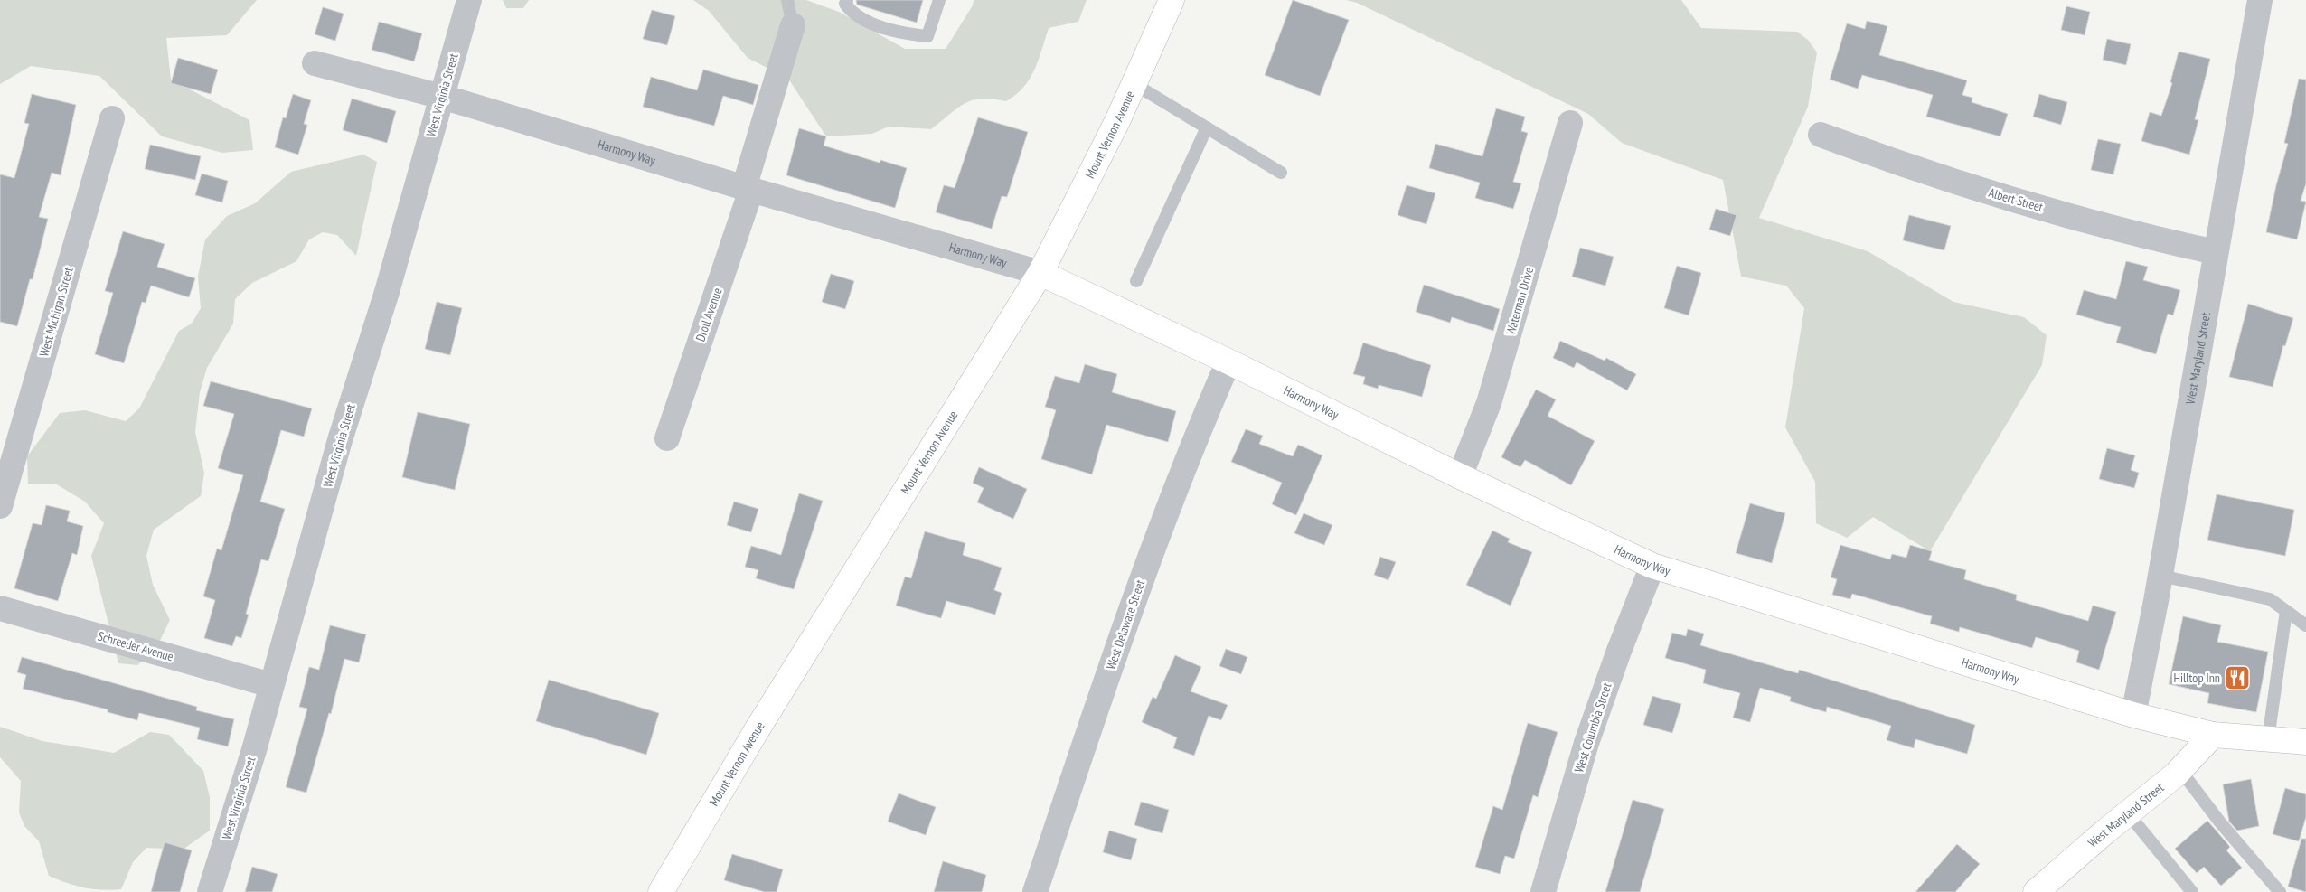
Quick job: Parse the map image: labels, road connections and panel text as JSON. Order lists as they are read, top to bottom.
{
  "streets": {
    "street": [
      "West Virginia Street",
      "Mount Vernon Avenue",
      "Harmony Way",
      "Albert Street",
      "Waterman Drive",
      "West Michigan Street",
      "Droll Avenue",
      "West Maryland Street",
      "West Delaware Street",
      "Schreeder Avenue",
      "West Columbia Street"
    ]
  },
  "crossings": [
    ["West Virginia Street", "Harmony Way"],
    ["West Virginia Street", "Schreeder Avenue"],
    ["Mount Vernon Avenue", "Harmony Way"],
    ["Harmony Way", "Waterman Drive"],
    ["Harmony Way", "Droll Avenue"],
    ["Harmony Way", "West Maryland Street"],
    ["Harmony Way", "West Delaware Street"],
    ["Harmony Way", "West Columbia Street"],
    ["Albert Street", "West Maryland Street"]
  ],
  "places": {
    "restaurant": ["Hilltop Inn"]
  }
}
